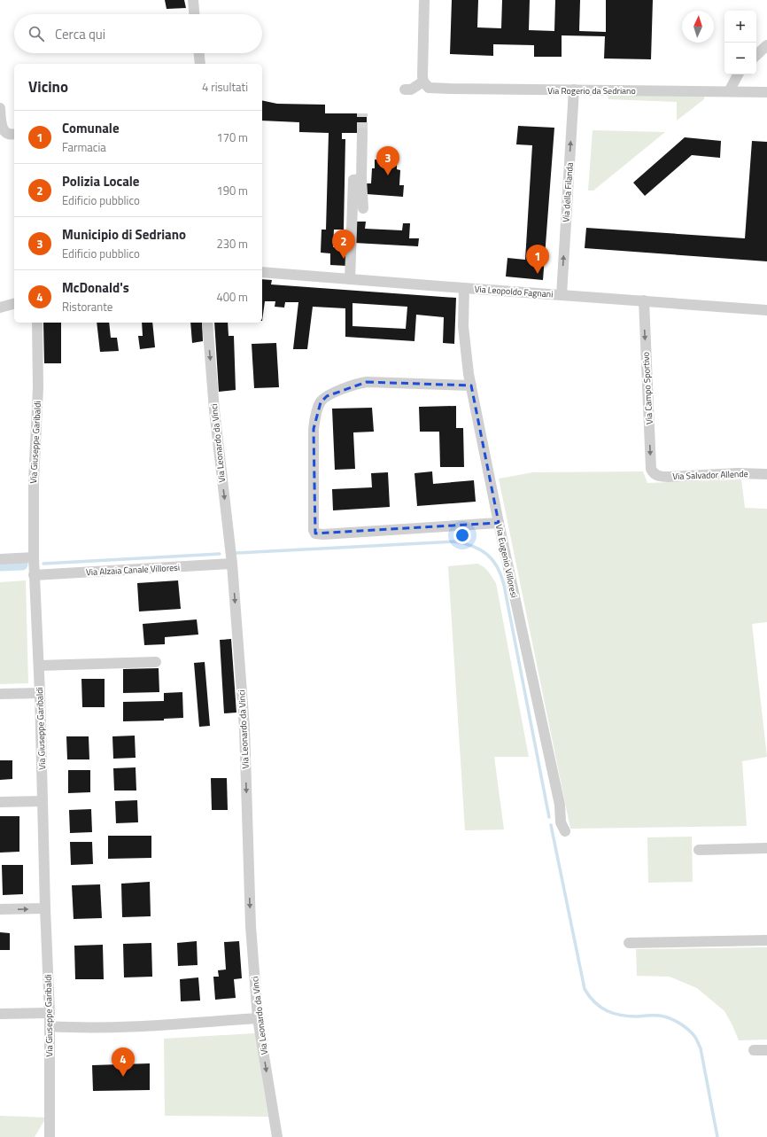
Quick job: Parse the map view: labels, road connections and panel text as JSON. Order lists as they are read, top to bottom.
{
  "streets": {
    "street": [
      "Via Rogerio da Sedriano",
      "Via della Filanda",
      "Via Leopoldo Fagnani",
      "Via Campo Sportivo",
      "Via Giuseppe Garibaldi",
      "Via Leonardo da Vinci",
      "Via Salvador Allende",
      "Via Eugenio Villoresi",
      "Via Alzaia Canale Villoresi"
    ]
  },
  "crossings": [
    ["Via Rogerio da Sedriano", "Via della Filanda"],
    ["Via della Filanda", "Via Leopoldo Fagnani"],
    ["Via Leopoldo Fagnani", "Via Campo Sportivo"],
    ["Via Leopoldo Fagnani", "Via Eugenio Villoresi"],
    ["Via Campo Sportivo", "Via Salvador Allende"],
    ["Via Giuseppe Garibaldi", "Via Alzaia Canale Villoresi"],
    ["Via Leonardo da Vinci", "Via Alzaia Canale Villoresi"]
  ],
  "one_way": ["Via della Filanda", "Via Campo Sportivo", "Via Leonardo da Vinci"],
  "north": "top",
  "page": {
    "map_buttons": ["+", "−"],
    "search": "Cerca qui",
    "heading": ["Vicino", "4 risultati"],
    "list": [
      {
        "mark": "1",
        "name": "Comunale",
        "note": "Farmacia",
        "value": "170 m"
      },
      {
        "mark": "2",
        "name": "Polizia Locale",
        "note": "Edificio pubblico",
        "value": "190 m"
      },
      {
        "mark": "3",
        "name": "Municipio di Sedriano",
        "note": "Edificio pubblico",
        "value": "230 m"
      },
      {
        "mark": "4",
        "name": "McDonald's",
        "note": "Ristorante",
        "value": "400 m"
      }
    ],
    "pins": [
      "3",
      "2",
      "1",
      "4"
    ]
  }
}
